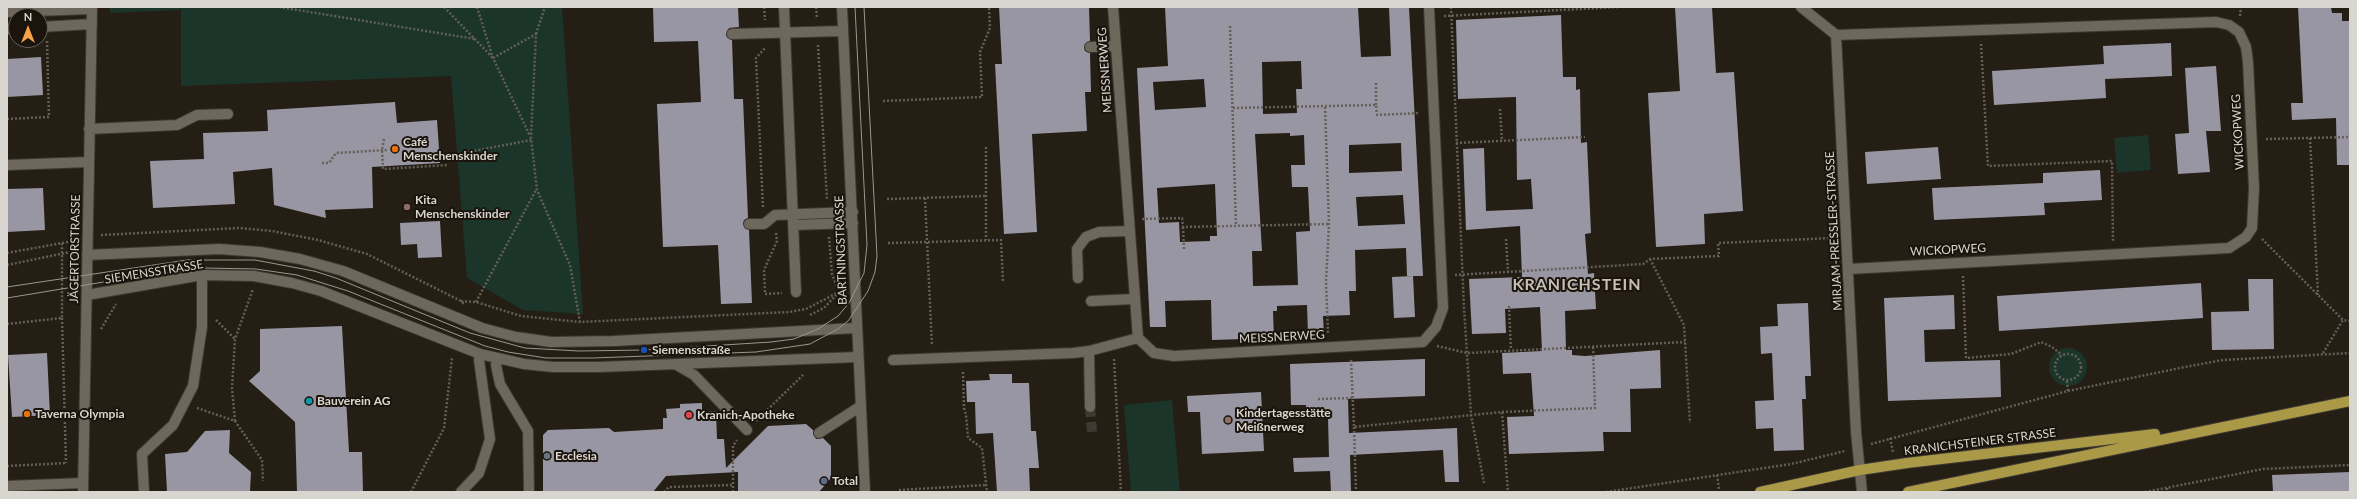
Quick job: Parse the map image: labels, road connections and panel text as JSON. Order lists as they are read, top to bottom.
{
  "streets": {
    "main road": ["KRANICHSTEINER STRASSE"],
    "street": [
      "MEISSNERWEG",
      "WICKOPWEG",
      "MIRJAM-PRESSLER-STRASSE",
      "JÄGERTORSTRASSE",
      "BARTNINGSTRASSE",
      "SIEMENSSTRASSE"
    ]
  },
  "crossings": [
    ["WICKOPWEG", "MIRJAM-PRESSLER-STRASSE"],
    ["MIRJAM-PRESSLER-STRASSE", "KRANICHSTEINER STRASSE"],
    ["JÄGERTORSTRASSE", "SIEMENSSTRASSE"],
    ["BARTNINGSTRASSE", "SIEMENSSTRASSE"]
  ],
  "districts": ["KRANICHSTEIN"],
  "places": [
    "Café Menschenskinder",
    "Kita Menschenskinder",
    "Siemensstraße",
    "Bauverein AG",
    "Taverna Olympia",
    "Kranich-Apotheke",
    "Kindertagesstätte Meißnerweg",
    "Ecclesia",
    "Total"
  ],
  "north": "top"
}
